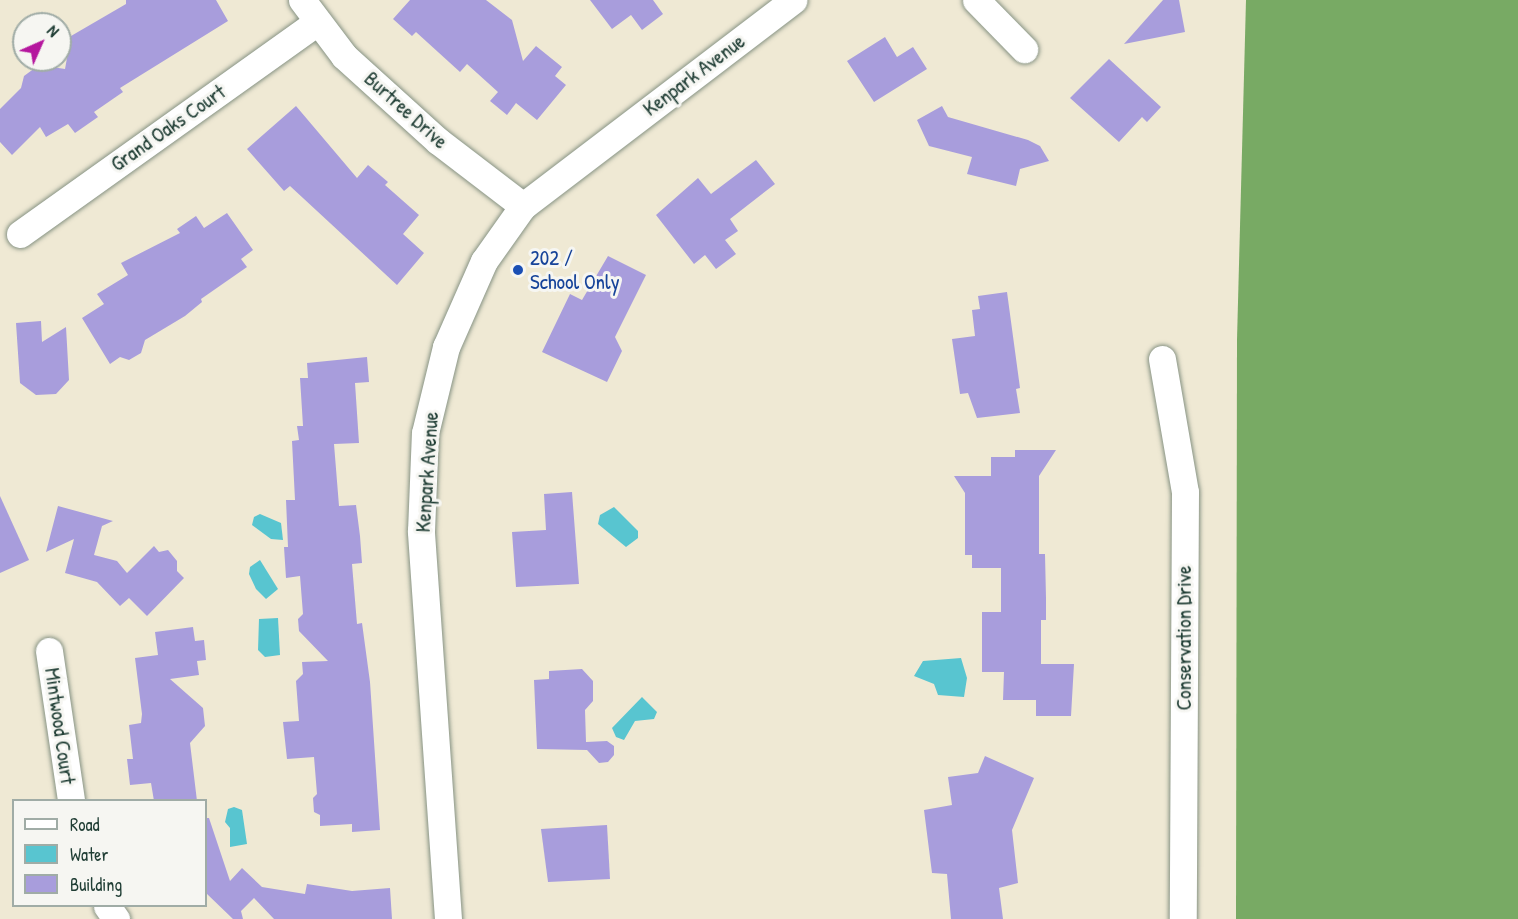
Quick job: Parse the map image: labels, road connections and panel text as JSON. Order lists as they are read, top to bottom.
{
  "streets": {
    "street": [
      "Kenpark Avenue",
      "Burtree Drive",
      "Grand Oaks Court",
      "Conservation Drive",
      "Mintwood Court"
    ]
  },
  "crossings": [
    ["Kenpark Avenue", "Burtree Drive"],
    ["Burtree Drive", "Grand Oaks Court"]
  ],
  "places": ["202 / School Only"],
  "legend": ["Road", "Water", "Building"],
  "north": "top right"
}
